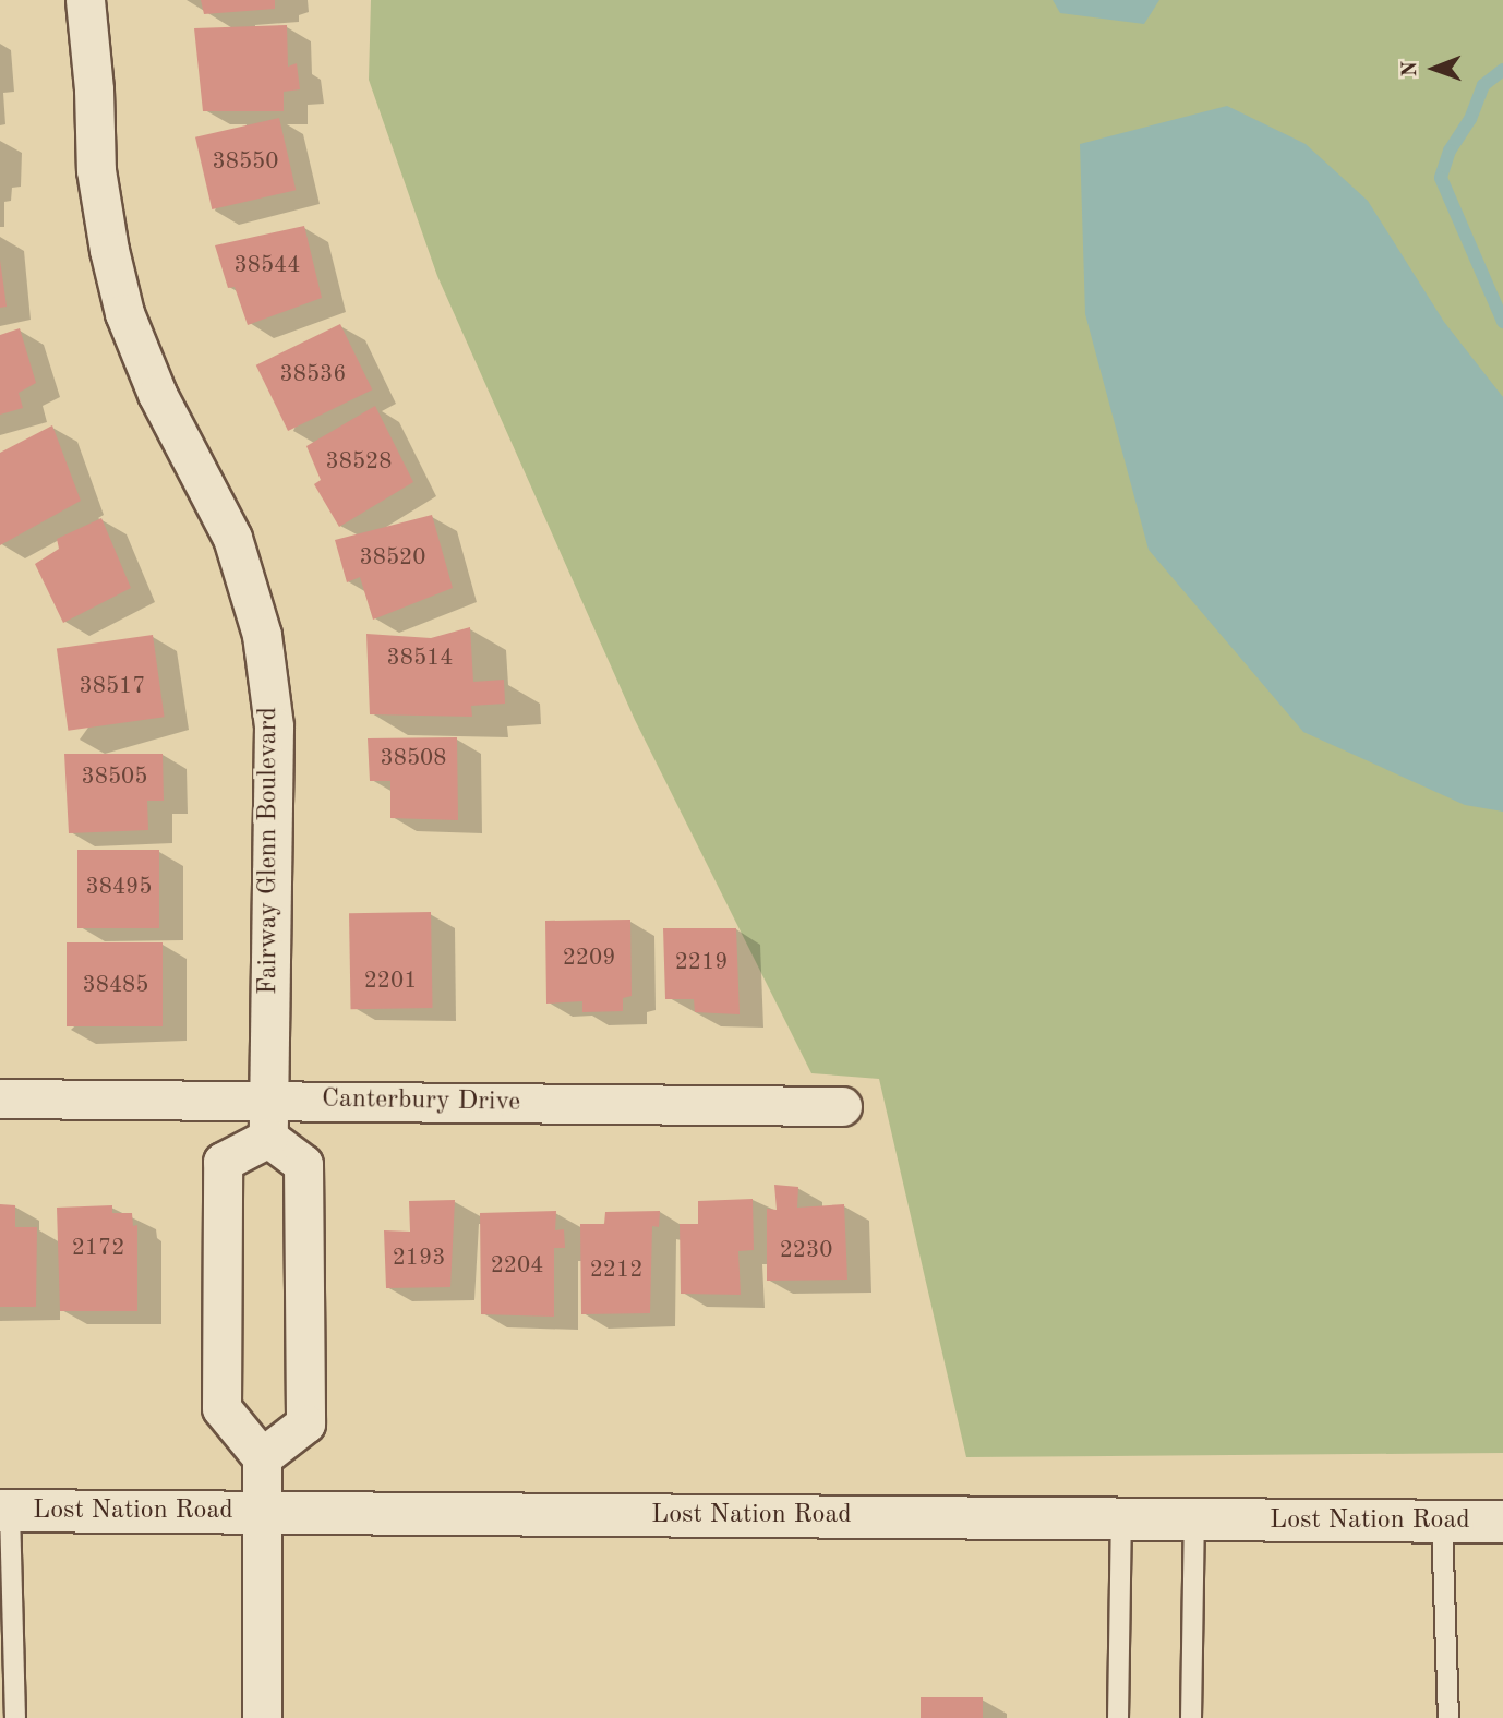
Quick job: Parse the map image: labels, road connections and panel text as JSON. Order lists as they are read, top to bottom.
{
  "streets": {
    "street": ["Fairway Glenn Boulevard", "Canterbury Drive", "Lost Nation Road"]
  },
  "crossings": [
    ["Fairway Glenn Boulevard", "Canterbury Drive"]
  ],
  "house_numbers": [
    "38550",
    "38544",
    "38536",
    "38528",
    "38520",
    "38514",
    "38517",
    "38508",
    "38505",
    "38495",
    "2209",
    "2219",
    "2201",
    "38485",
    "2172",
    "2230",
    "2193",
    "2204",
    "2212"
  ],
  "north": "left"
}
